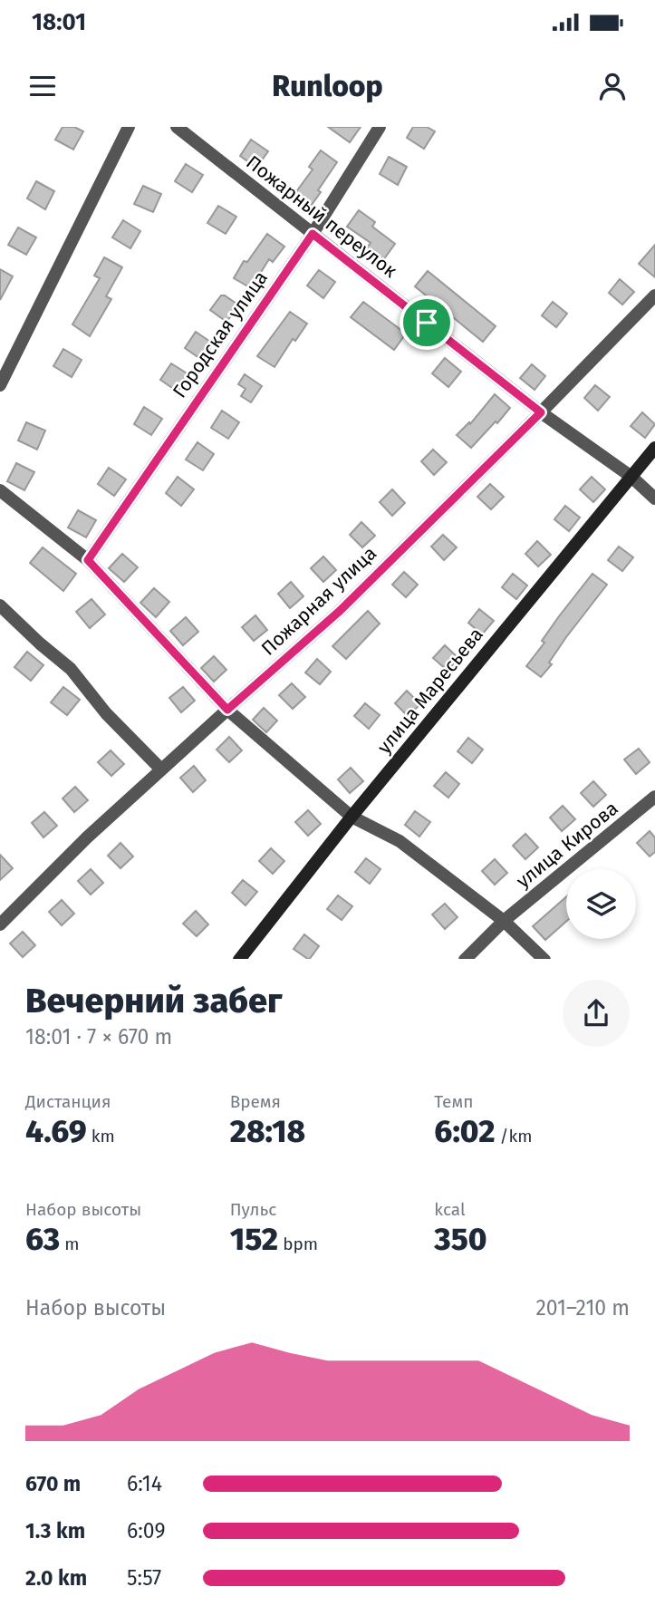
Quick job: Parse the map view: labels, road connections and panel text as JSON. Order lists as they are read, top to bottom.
{
  "streets": {
    "street": [
      "Пожарный переулок",
      "Городская улица",
      "Пожарная улица",
      "улица Маресьева",
      "улица Кирова"
    ]
  },
  "crossings": [
    ["Пожарный переулок", "Городская улица"],
    ["Пожарный переулок", "Пожарная улица"],
    ["Пожарный переулок", "улица Маресьева"]
  ],
  "page": {
    "status": "18:01",
    "header": "Runloop",
    "heading": ["Вечерний забег", "18:01 · 7 × 670 m"],
    "stats": [
      ["Дистанция", "4.69 km"],
      ["Время", "28:18"],
      ["Темп", "6:02 /km"],
      ["Набор высоты", "63 m"],
      ["Пульс", "152 bpm"],
      ["kcal", "350"]
    ],
    "chart": ["Набор высоты", "201–210 m"],
    "list": [
      {
        "name": "670 m",
        "note": "6:14"
      },
      {
        "name": "1.3 km",
        "note": "6:09"
      },
      {
        "name": "2.0 km",
        "note": "5:57"
      }
    ]
  }
}
